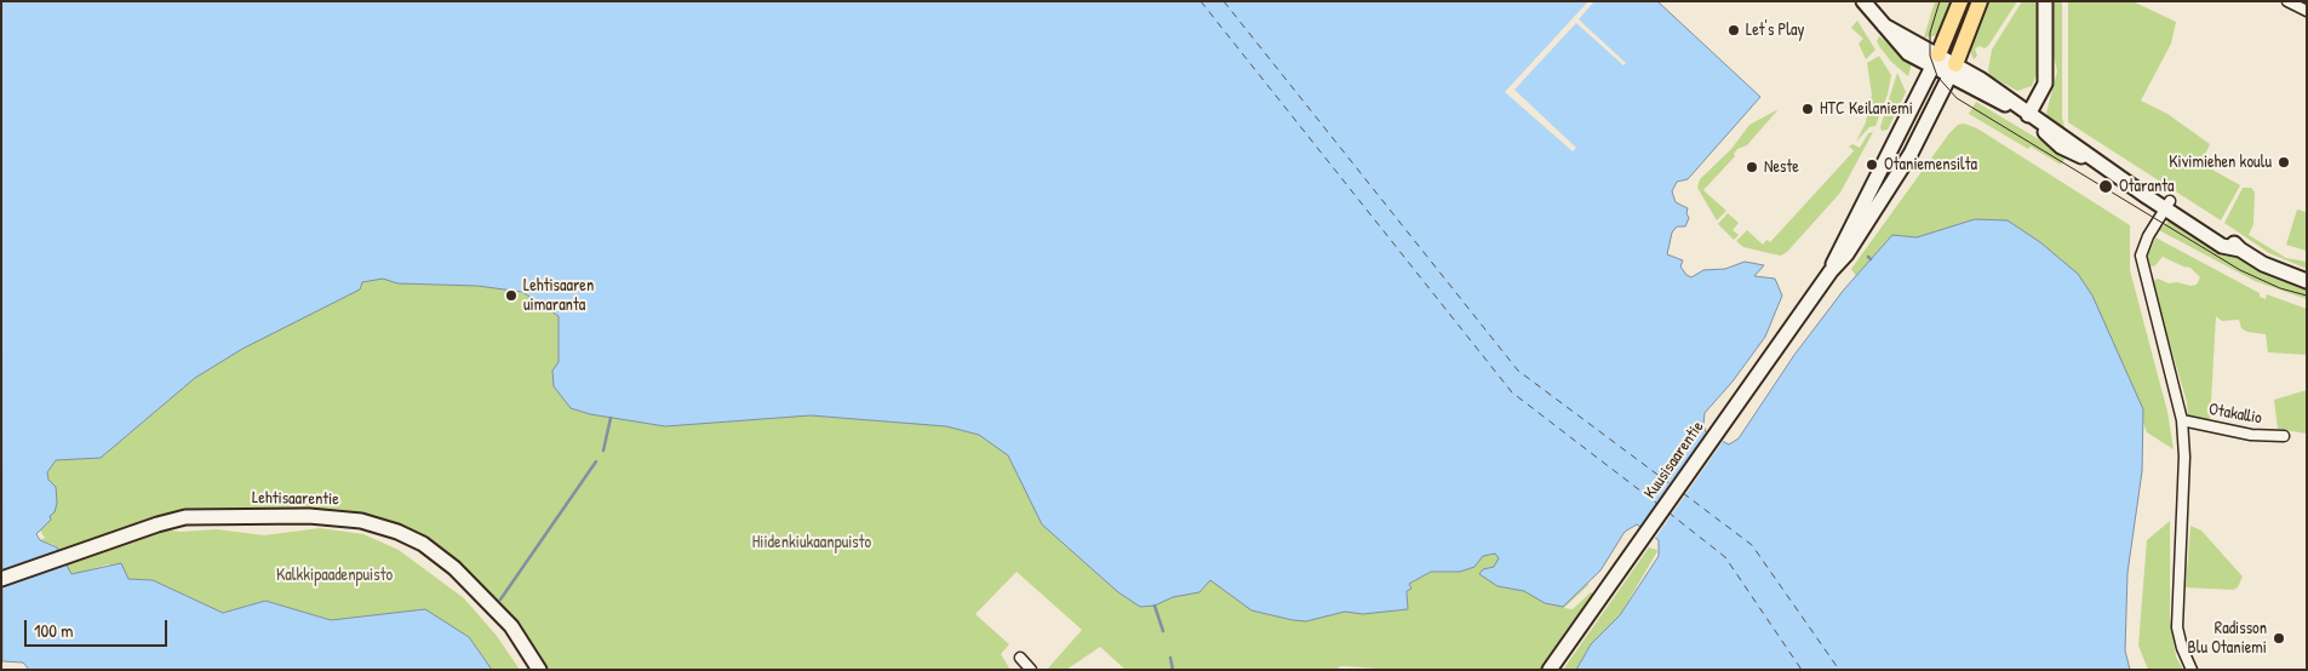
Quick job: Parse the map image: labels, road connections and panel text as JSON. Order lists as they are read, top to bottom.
{
  "streets": {
    "main road": ["Kuusisaarentie", "Lehtisaarentie"],
    "street": ["Otakallio"]
  },
  "parks": ["Hiidenkiukaanpuisto", "Kalkkipaadenpuisto"],
  "places": [
    "Let's Play",
    "HTC Keilaniemi",
    "Kivimiehen koulu",
    "Otaniemensilta",
    "Neste",
    "Otaranta",
    "Lehtisaaren uimaranta",
    "Radisson Blu Otaniemi"
  ],
  "scale_bar": "100 m"
}
